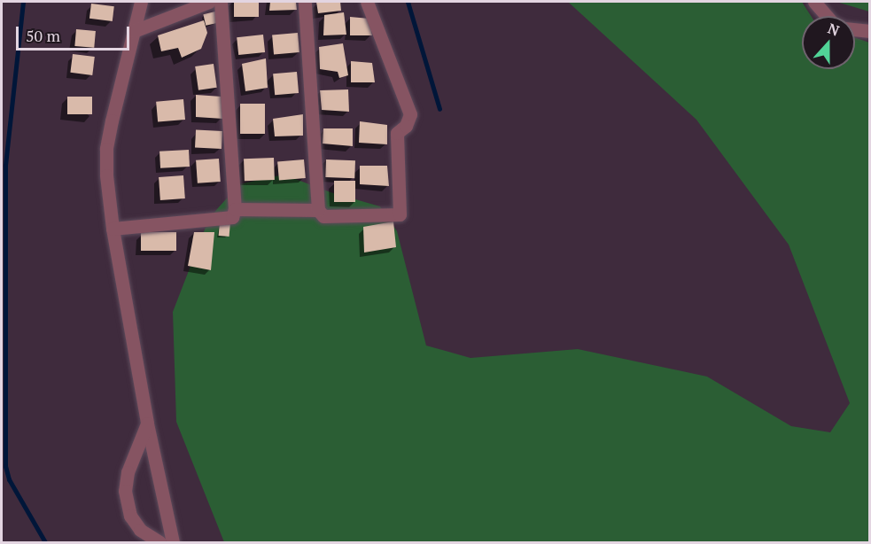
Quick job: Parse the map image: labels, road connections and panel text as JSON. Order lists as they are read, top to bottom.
{
  "scale_bar": "50 m",
  "north": "top"
}
